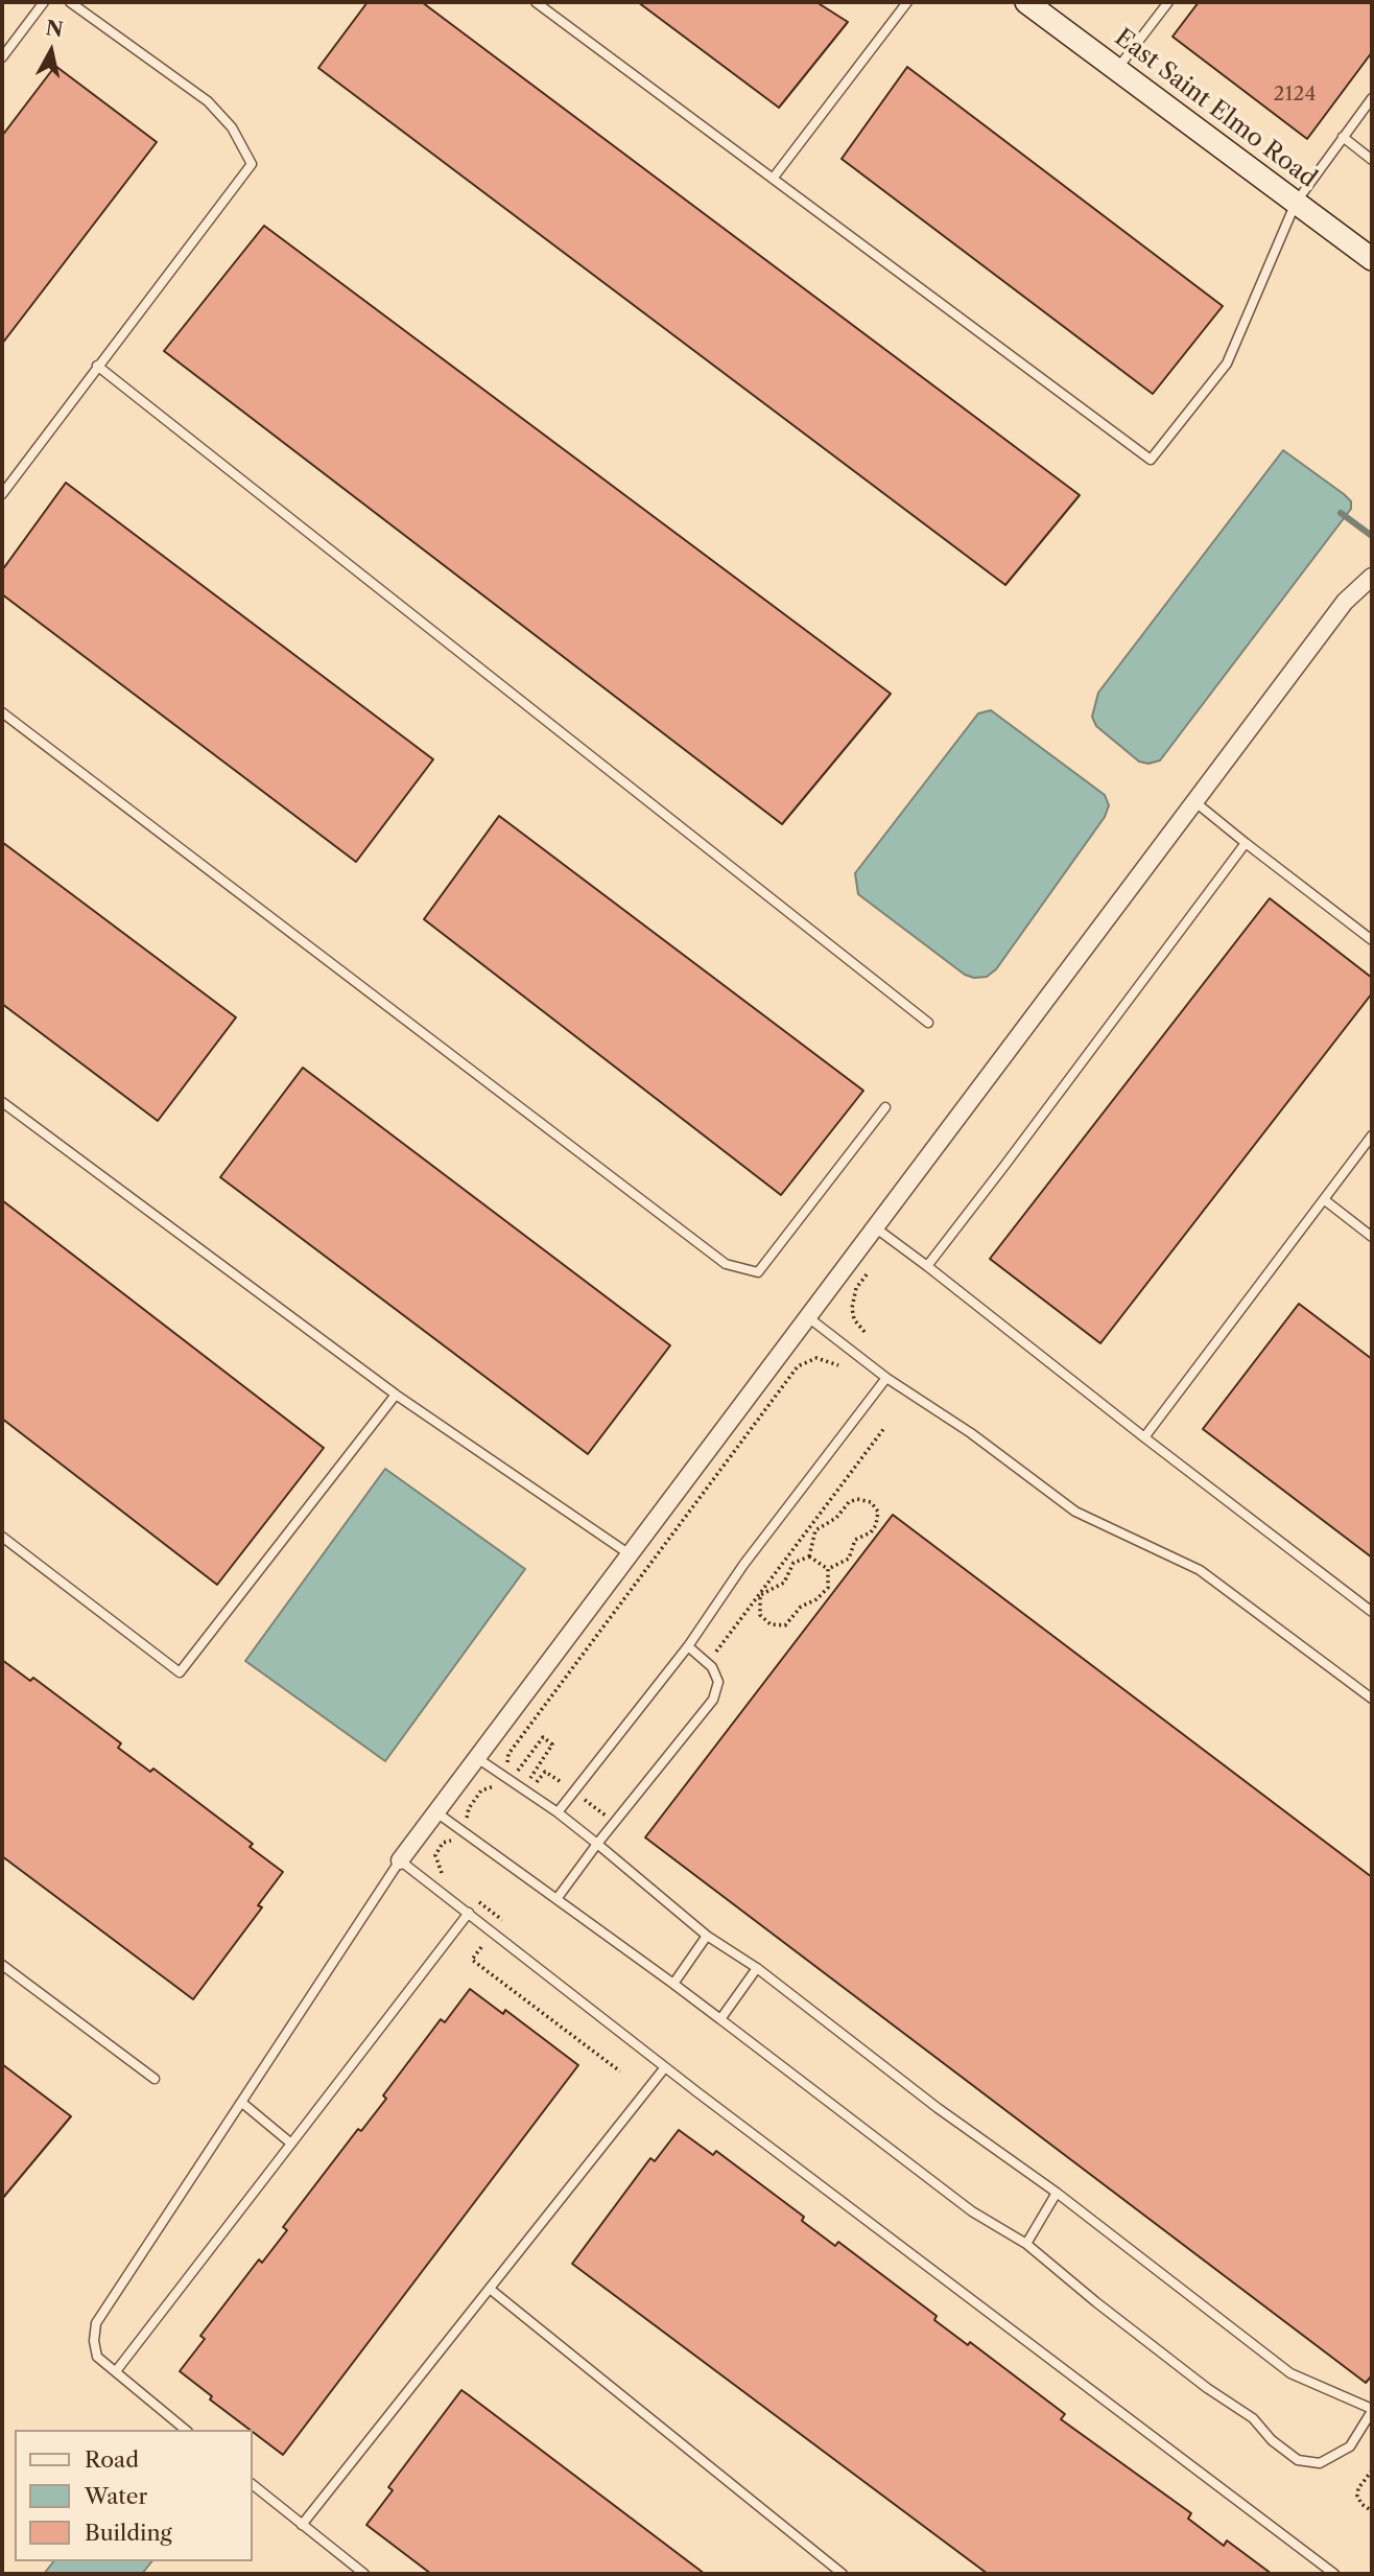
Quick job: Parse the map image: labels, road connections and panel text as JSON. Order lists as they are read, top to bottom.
{
  "streets": {
    "street": ["East Saint Elmo Road"]
  },
  "house_numbers": ["2124"],
  "legend": ["Road", "Water", "Building"],
  "north": "top"
}
